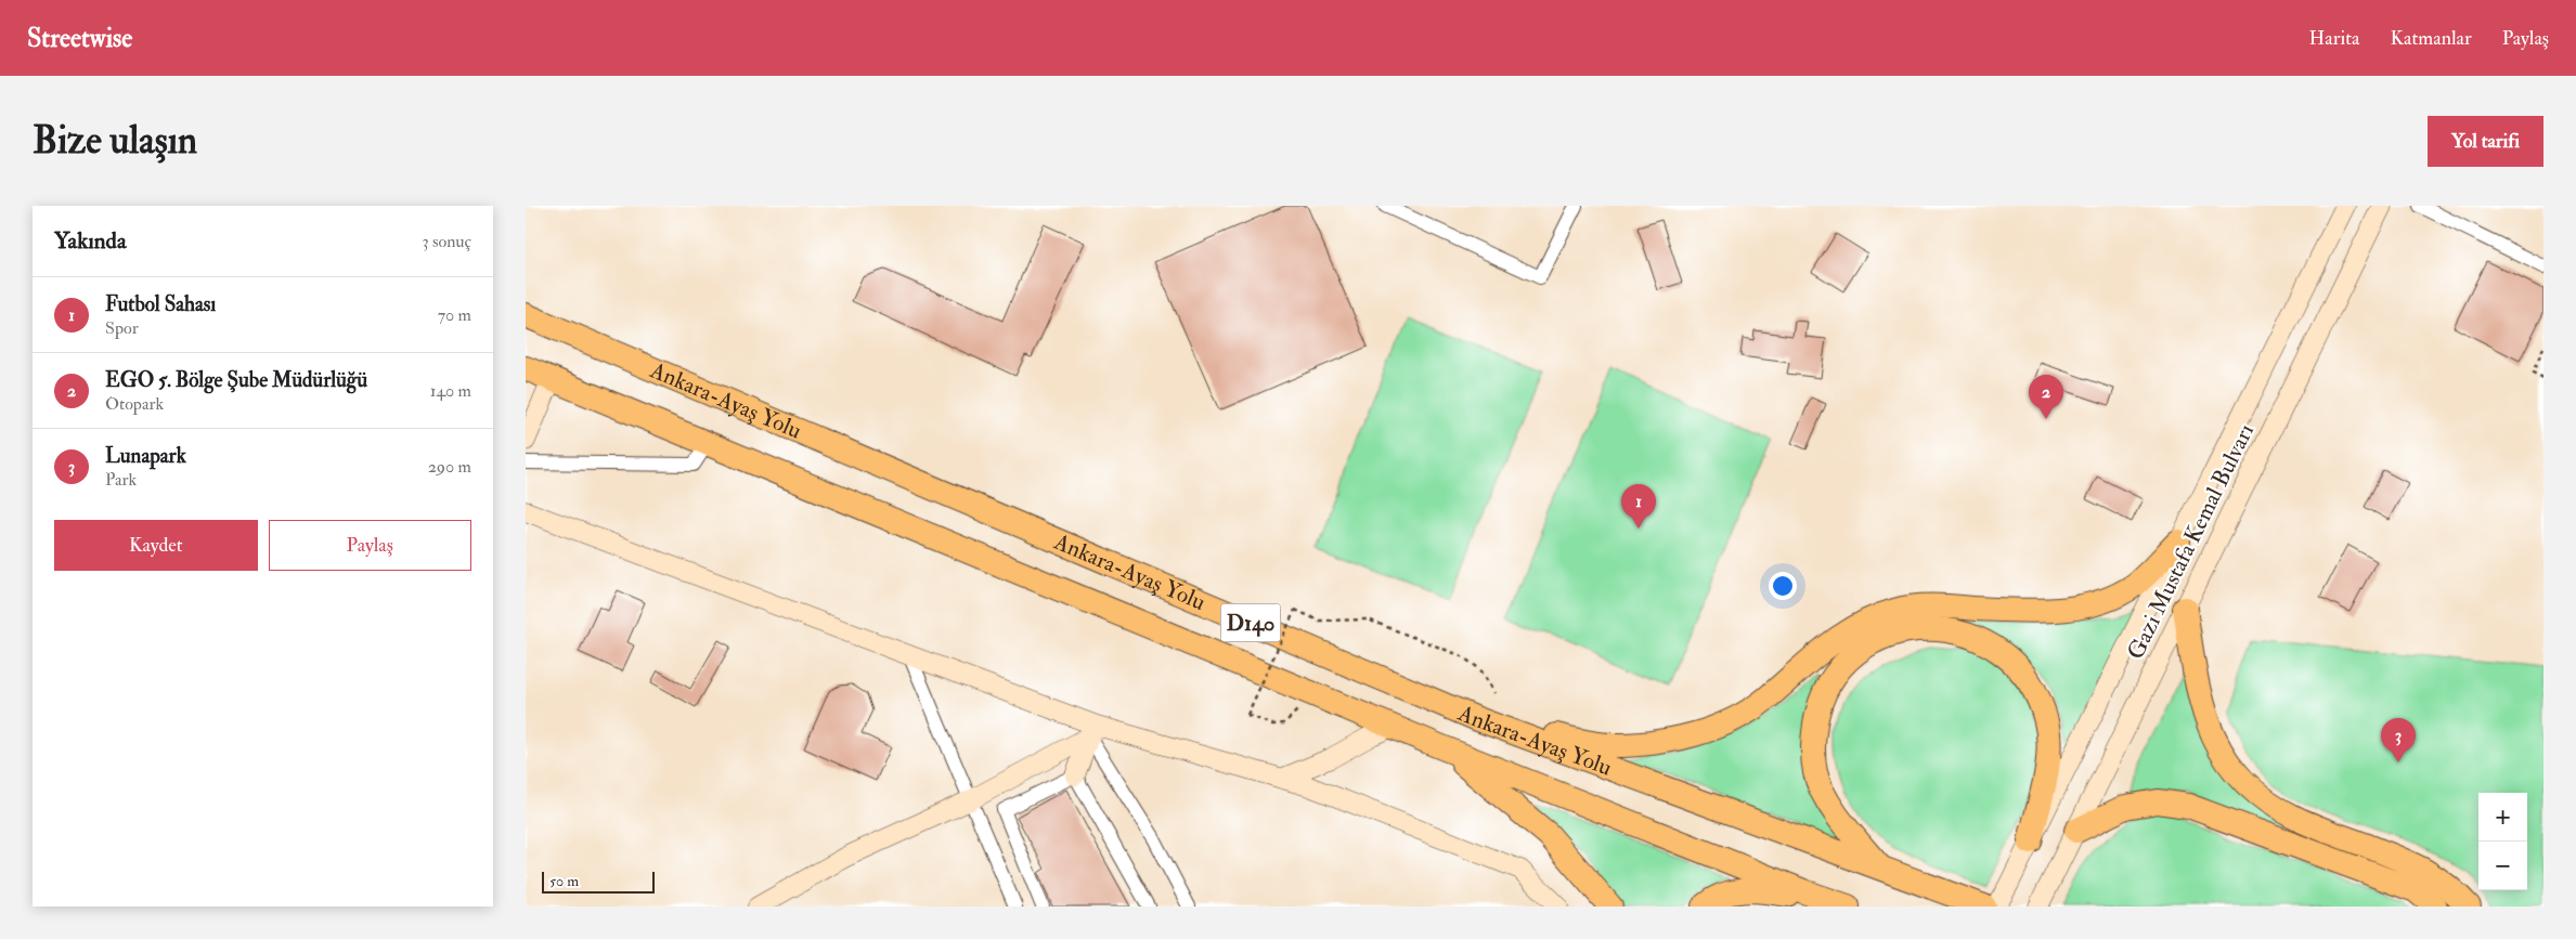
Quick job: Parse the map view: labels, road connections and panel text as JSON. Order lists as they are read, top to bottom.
{
  "streets": {
    "highway": ["Ankara-Ayaş Yolu", "D140"],
    "street": ["Gazi Mustafa Kemal Bulvarı"]
  },
  "scale_bar": "50 m",
  "page": {
    "header": "Streetwise",
    "nav": ["Harita", "Katmanlar", "Paylaş"],
    "buttons": [
      "Yol tarifi",
      ["Kaydet", "Paylaş"]
    ],
    "title": "Bize ulaşın",
    "heading": ["Yakında", "3 sonuç"],
    "list": [
      {
        "mark": "1",
        "name": "Futbol Sahası",
        "note": "Spor",
        "value": "70 m"
      },
      {
        "mark": "2",
        "name": "EGO 5. Bölge Şube Müdürlüğü",
        "note": "Otopark",
        "value": "140 m"
      },
      {
        "mark": "3",
        "name": "Lunapark",
        "note": "Park",
        "value": "290 m"
      }
    ],
    "pins": ["2", "1", "3"],
    "map_buttons": ["+", "−"],
    "scale": "50 m"
  }
}
